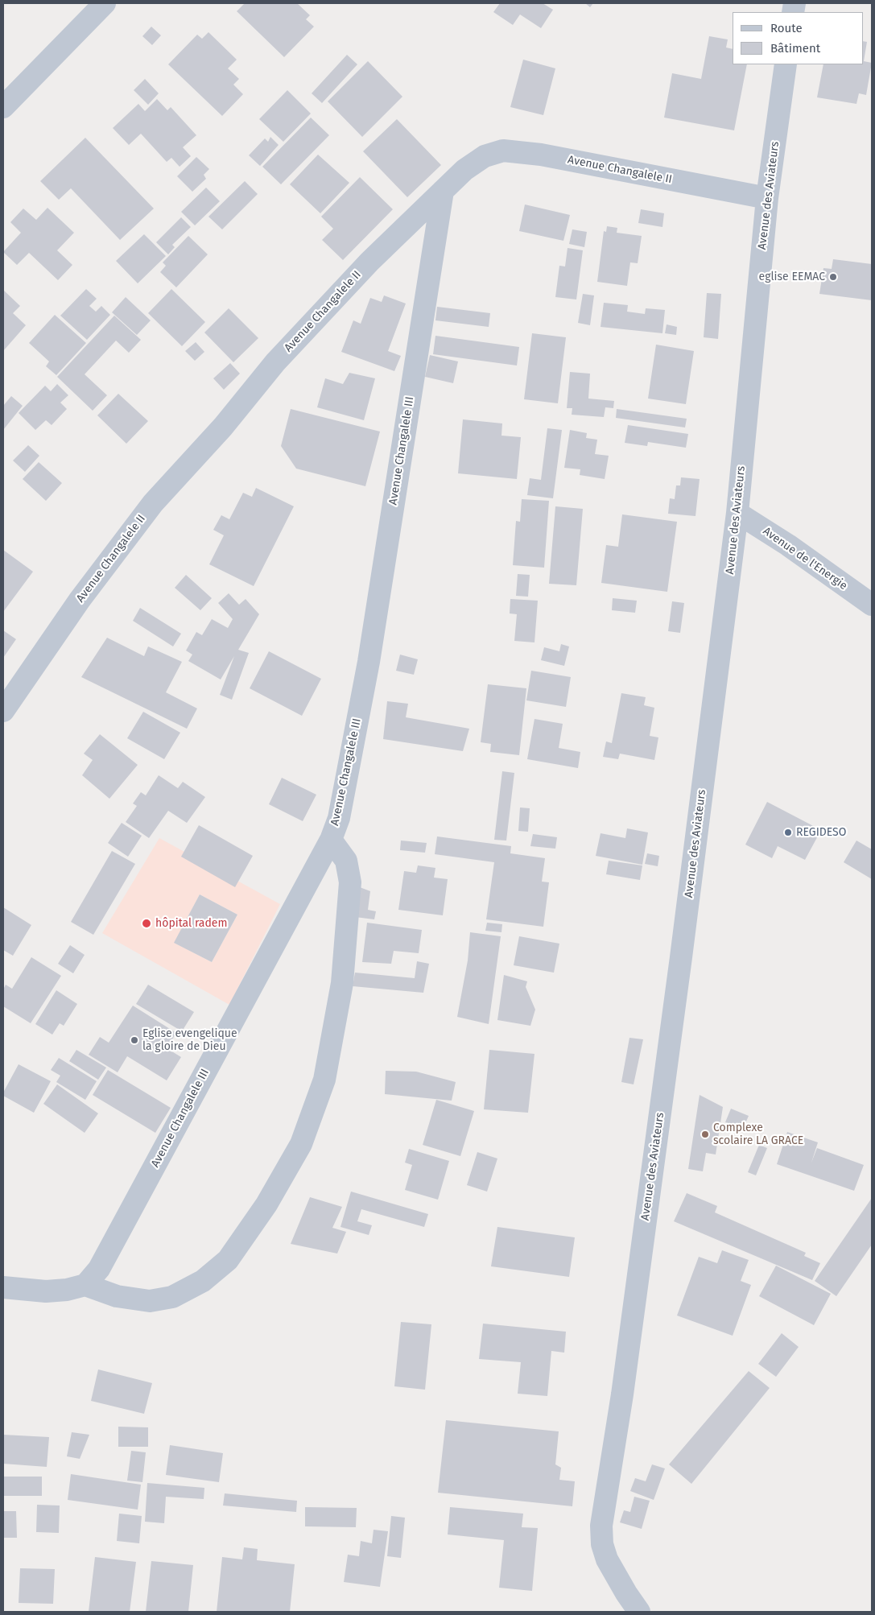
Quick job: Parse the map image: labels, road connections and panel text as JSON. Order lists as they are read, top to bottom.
{
  "streets": {
    "street": [
      "Avenue Changalele II",
      "Avenue des Aviateurs",
      "Avenue Changalele III",
      "Avenue de l'Energie"
    ]
  },
  "crossings": [
    ["Avenue Changalele II", "Avenue des Aviateurs"],
    ["Avenue Changalele II", "Avenue Changalele III"],
    ["Avenue des Aviateurs", "Avenue de l'Energie"]
  ],
  "places": [
    "eglise EEMAC",
    "REGIDESO",
    "hôpital radem",
    "Eglise evengelique la gloire de Dieu",
    "Complexe scolaire LA GRACE"
  ],
  "legend": ["Route", "Bâtiment"]
}
